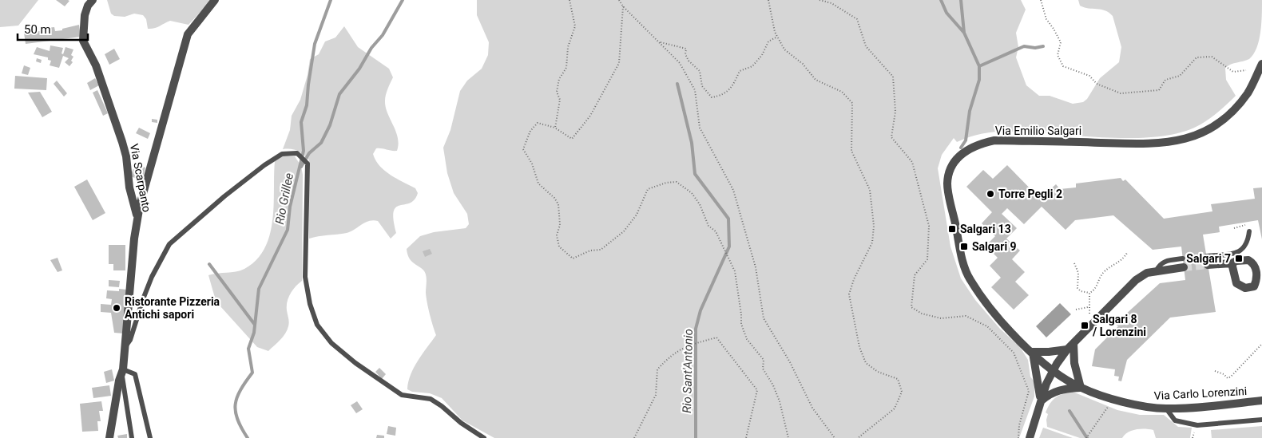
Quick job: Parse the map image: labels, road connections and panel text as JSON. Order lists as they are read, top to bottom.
{
  "streets": {
    "street": ["Via Emilio Salgari", "Via Scarpanto", "Via Carlo Lorenzini"]
  },
  "crossings": [
    ["Via Emilio Salgari", "Via Carlo Lorenzini"]
  ],
  "water": ["Rio Grillee", "Rio Sant'Antonio"],
  "places": {
    "other": ["Torre Pegli 2", "Ristorante Pizzeria Antichi sapori"],
    "transit": [
      "Salgari 13",
      "Salgari 9",
      "Salgari 7",
      "Salgari 8 / Lorenzini"
    ]
  },
  "scale_bar": "50 m"
}
